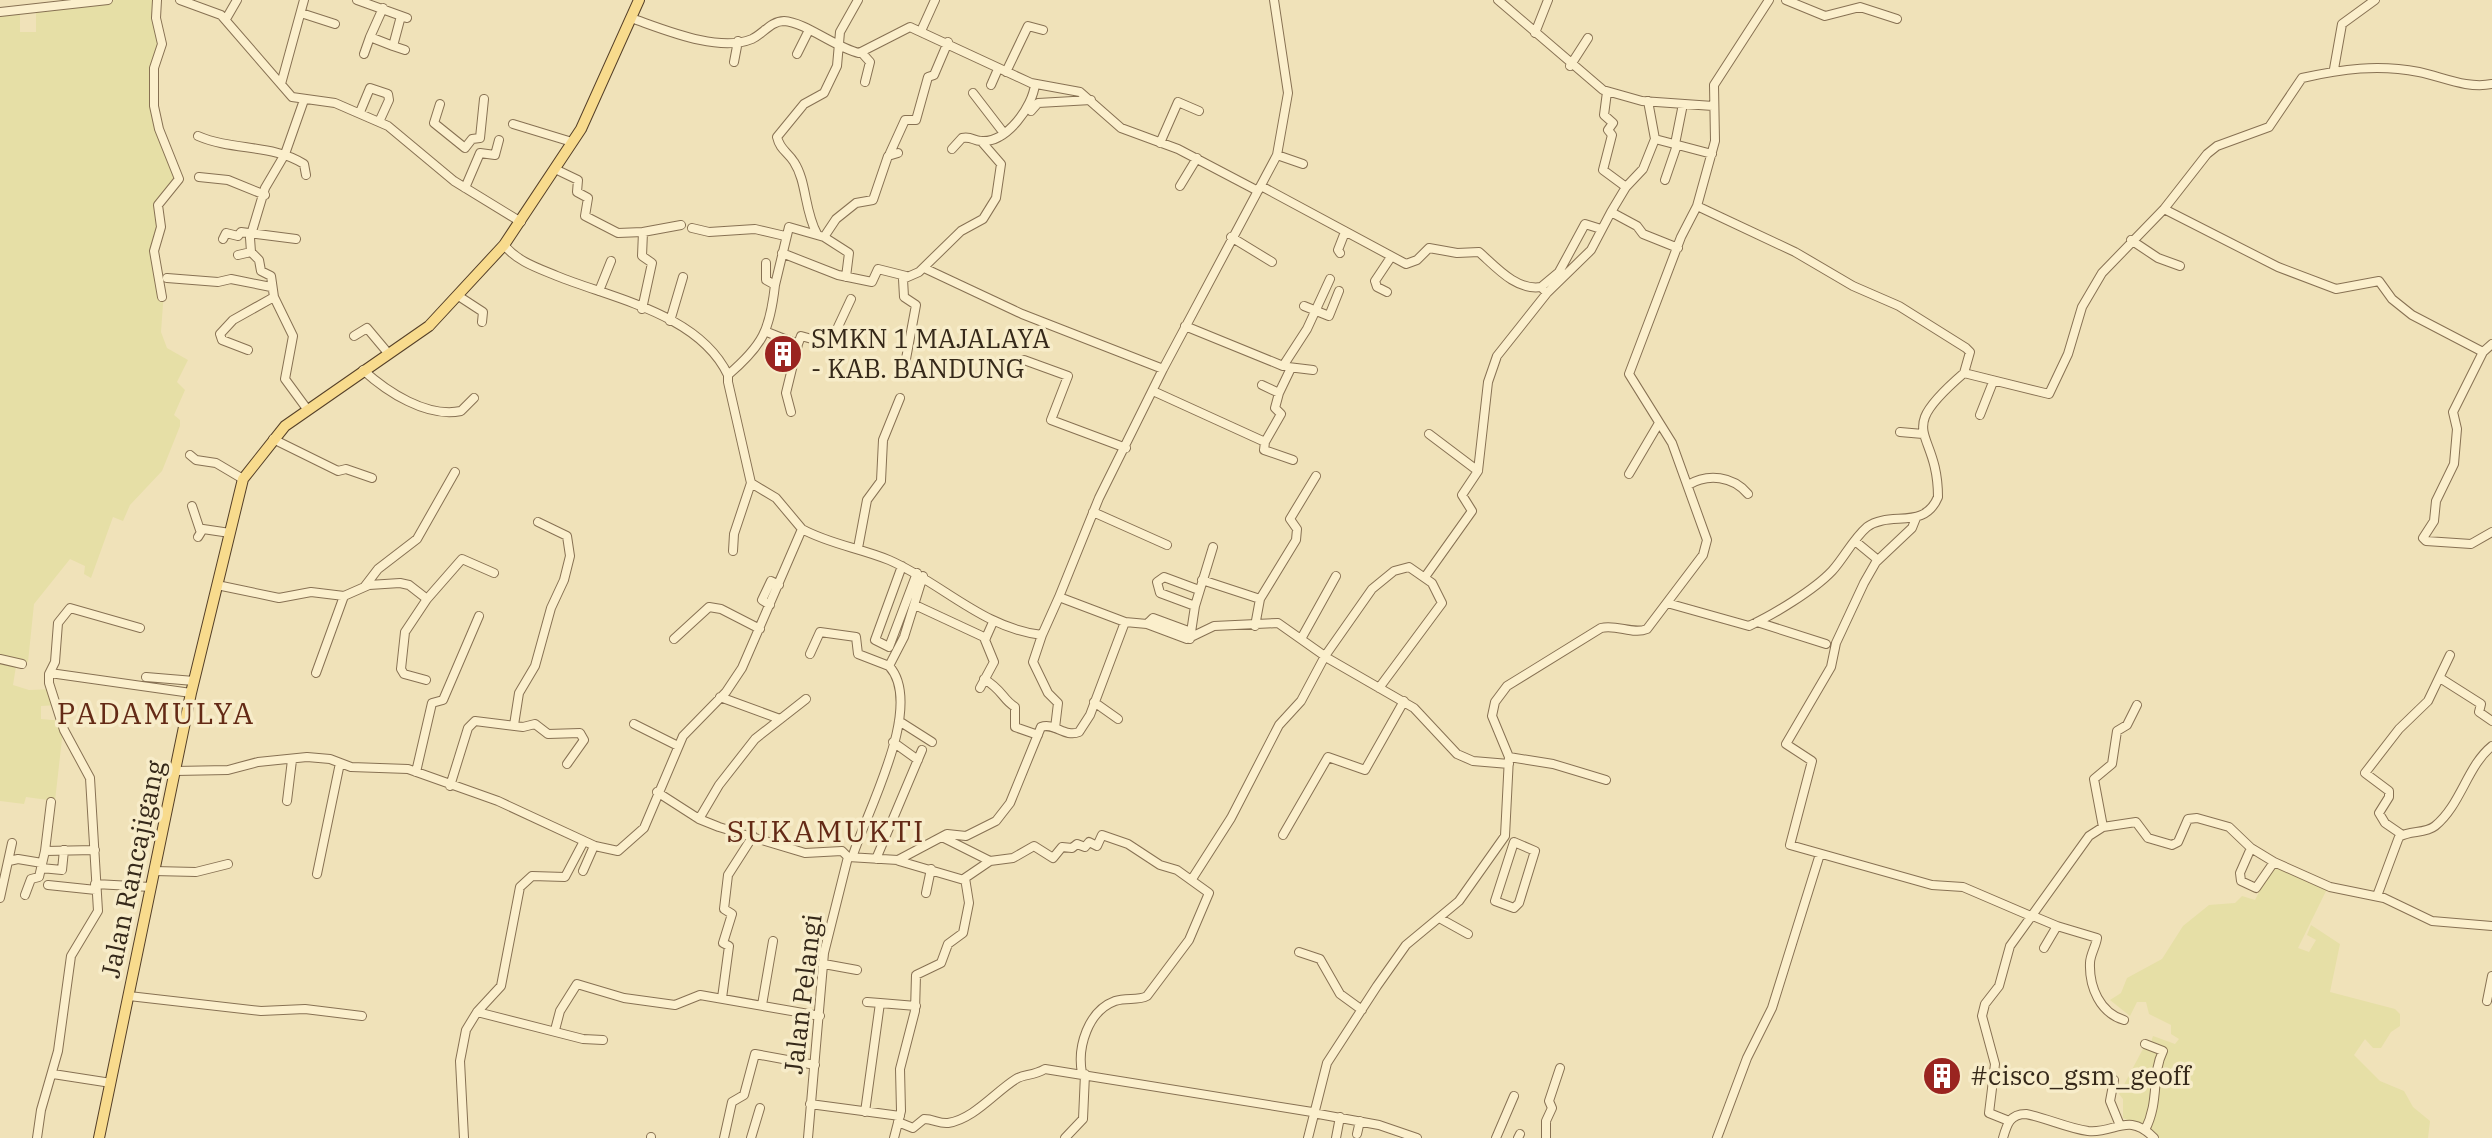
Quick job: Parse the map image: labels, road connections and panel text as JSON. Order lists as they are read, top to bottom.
{
  "streets": {
    "main road": ["Jalan Rancajigang"],
    "street": ["Jalan Pelangi"]
  },
  "districts": ["PADAMULYA", "SUKAMUKTI"],
  "places": {
    "building": ["SMKN 1 MAJALAYA - KAB. BANDUNG", "#cisco_gsm_geoff"]
  }
}
